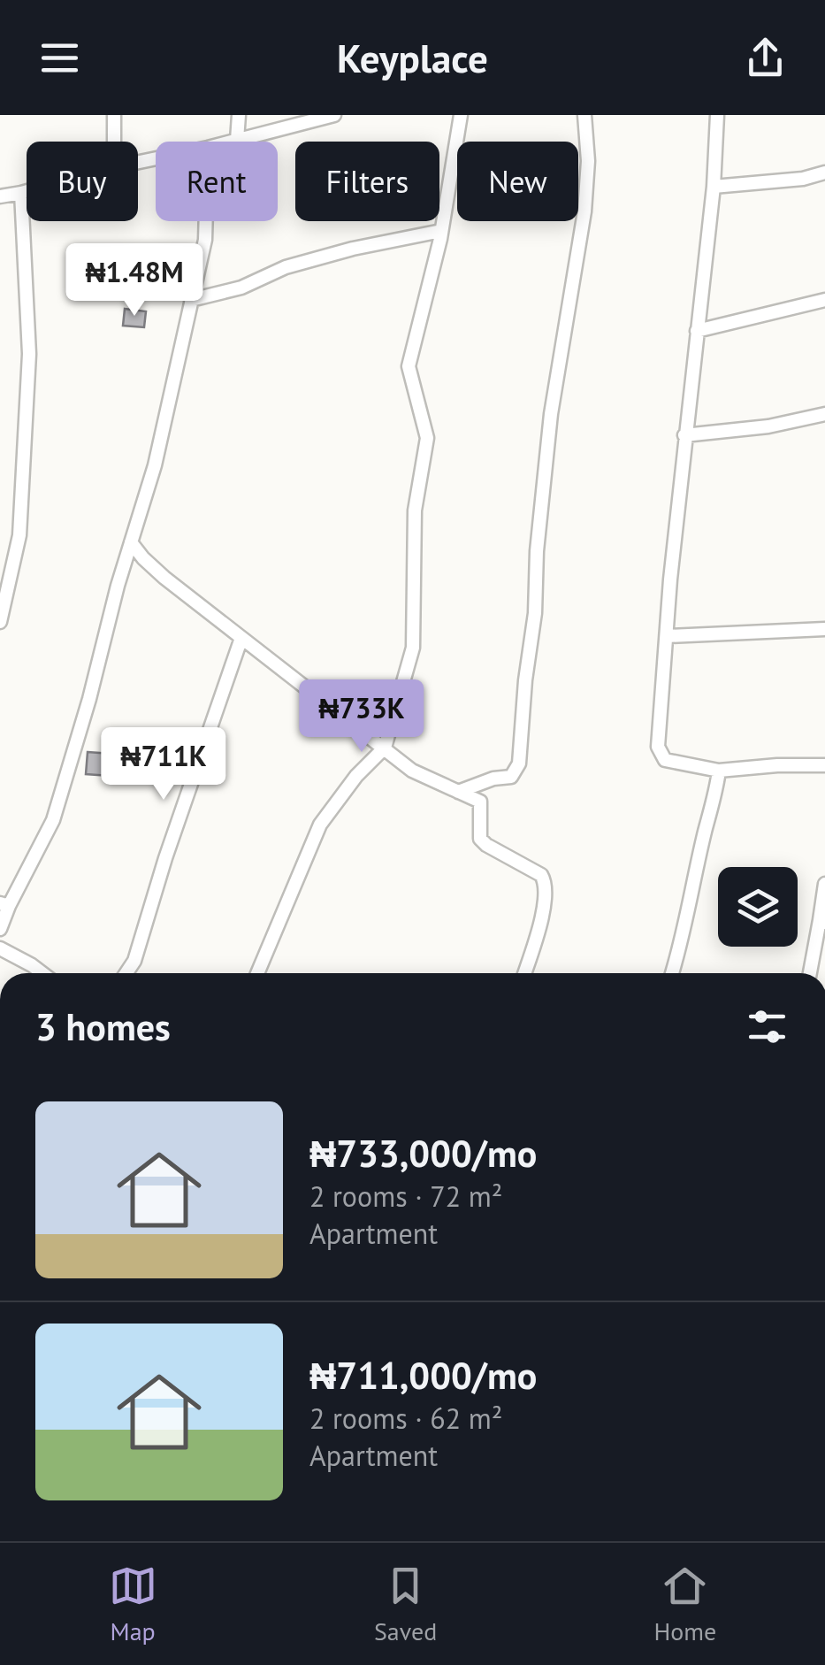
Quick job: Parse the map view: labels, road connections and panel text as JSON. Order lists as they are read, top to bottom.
{
  "page": {
    "header": "Keyplace",
    "chip": [
      "Buy",
      "Rent",
      "Filters",
      "New"
    ],
    "price": ["₦1.48M", "₦733K", "₦711K"],
    "heading": "3 homes",
    "list": [
      {
        "name": "₦733,000/mo",
        "note": "2 rooms · 72 m² · Apartment"
      },
      {
        "name": "₦711,000/mo",
        "note": "2 rooms · 62 m² · Apartment"
      }
    ],
    "tabs": ["Map", "Saved", "Home"]
  }
}
